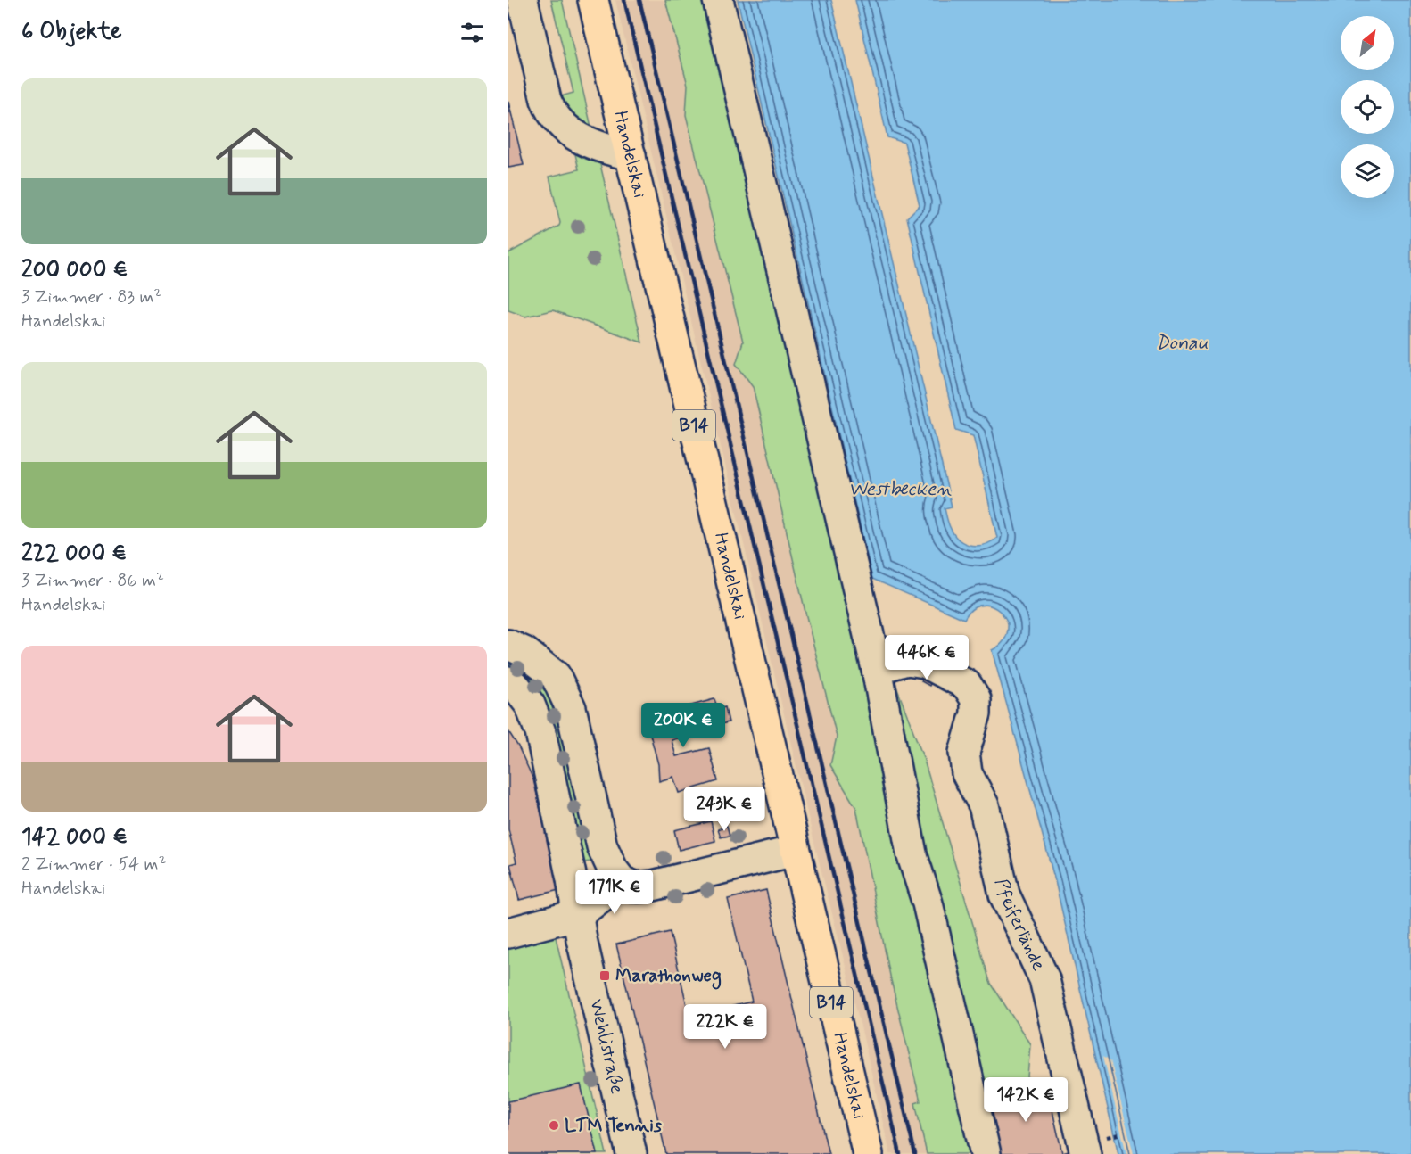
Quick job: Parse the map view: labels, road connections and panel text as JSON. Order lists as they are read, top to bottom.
{
  "streets": {
    "main road": ["Handelskai", "B14"],
    "street": ["Pfeiferlände", "Wehlistraße"]
  },
  "water": ["Donau", "Westbecken"],
  "places": {
    "transit": ["Marathonweg"],
    "other": ["LTM Tennis"]
  },
  "north": "top right",
  "page": {
    "heading": "6 Objekte",
    "list": [
      {
        "name": "200 000 €",
        "note": "3 Zimmer · 83 m² · Handelskai"
      },
      {
        "name": "222 000 €",
        "note": "3 Zimmer · 86 m² · Handelskai"
      },
      {
        "name": "142 000 €",
        "note": "2 Zimmer · 54 m² · Handelskai"
      }
    ],
    "price": [
      "446K €",
      "200K €",
      "243K €",
      "171K €",
      "222K €",
      "142K €"
    ]
  }
}
